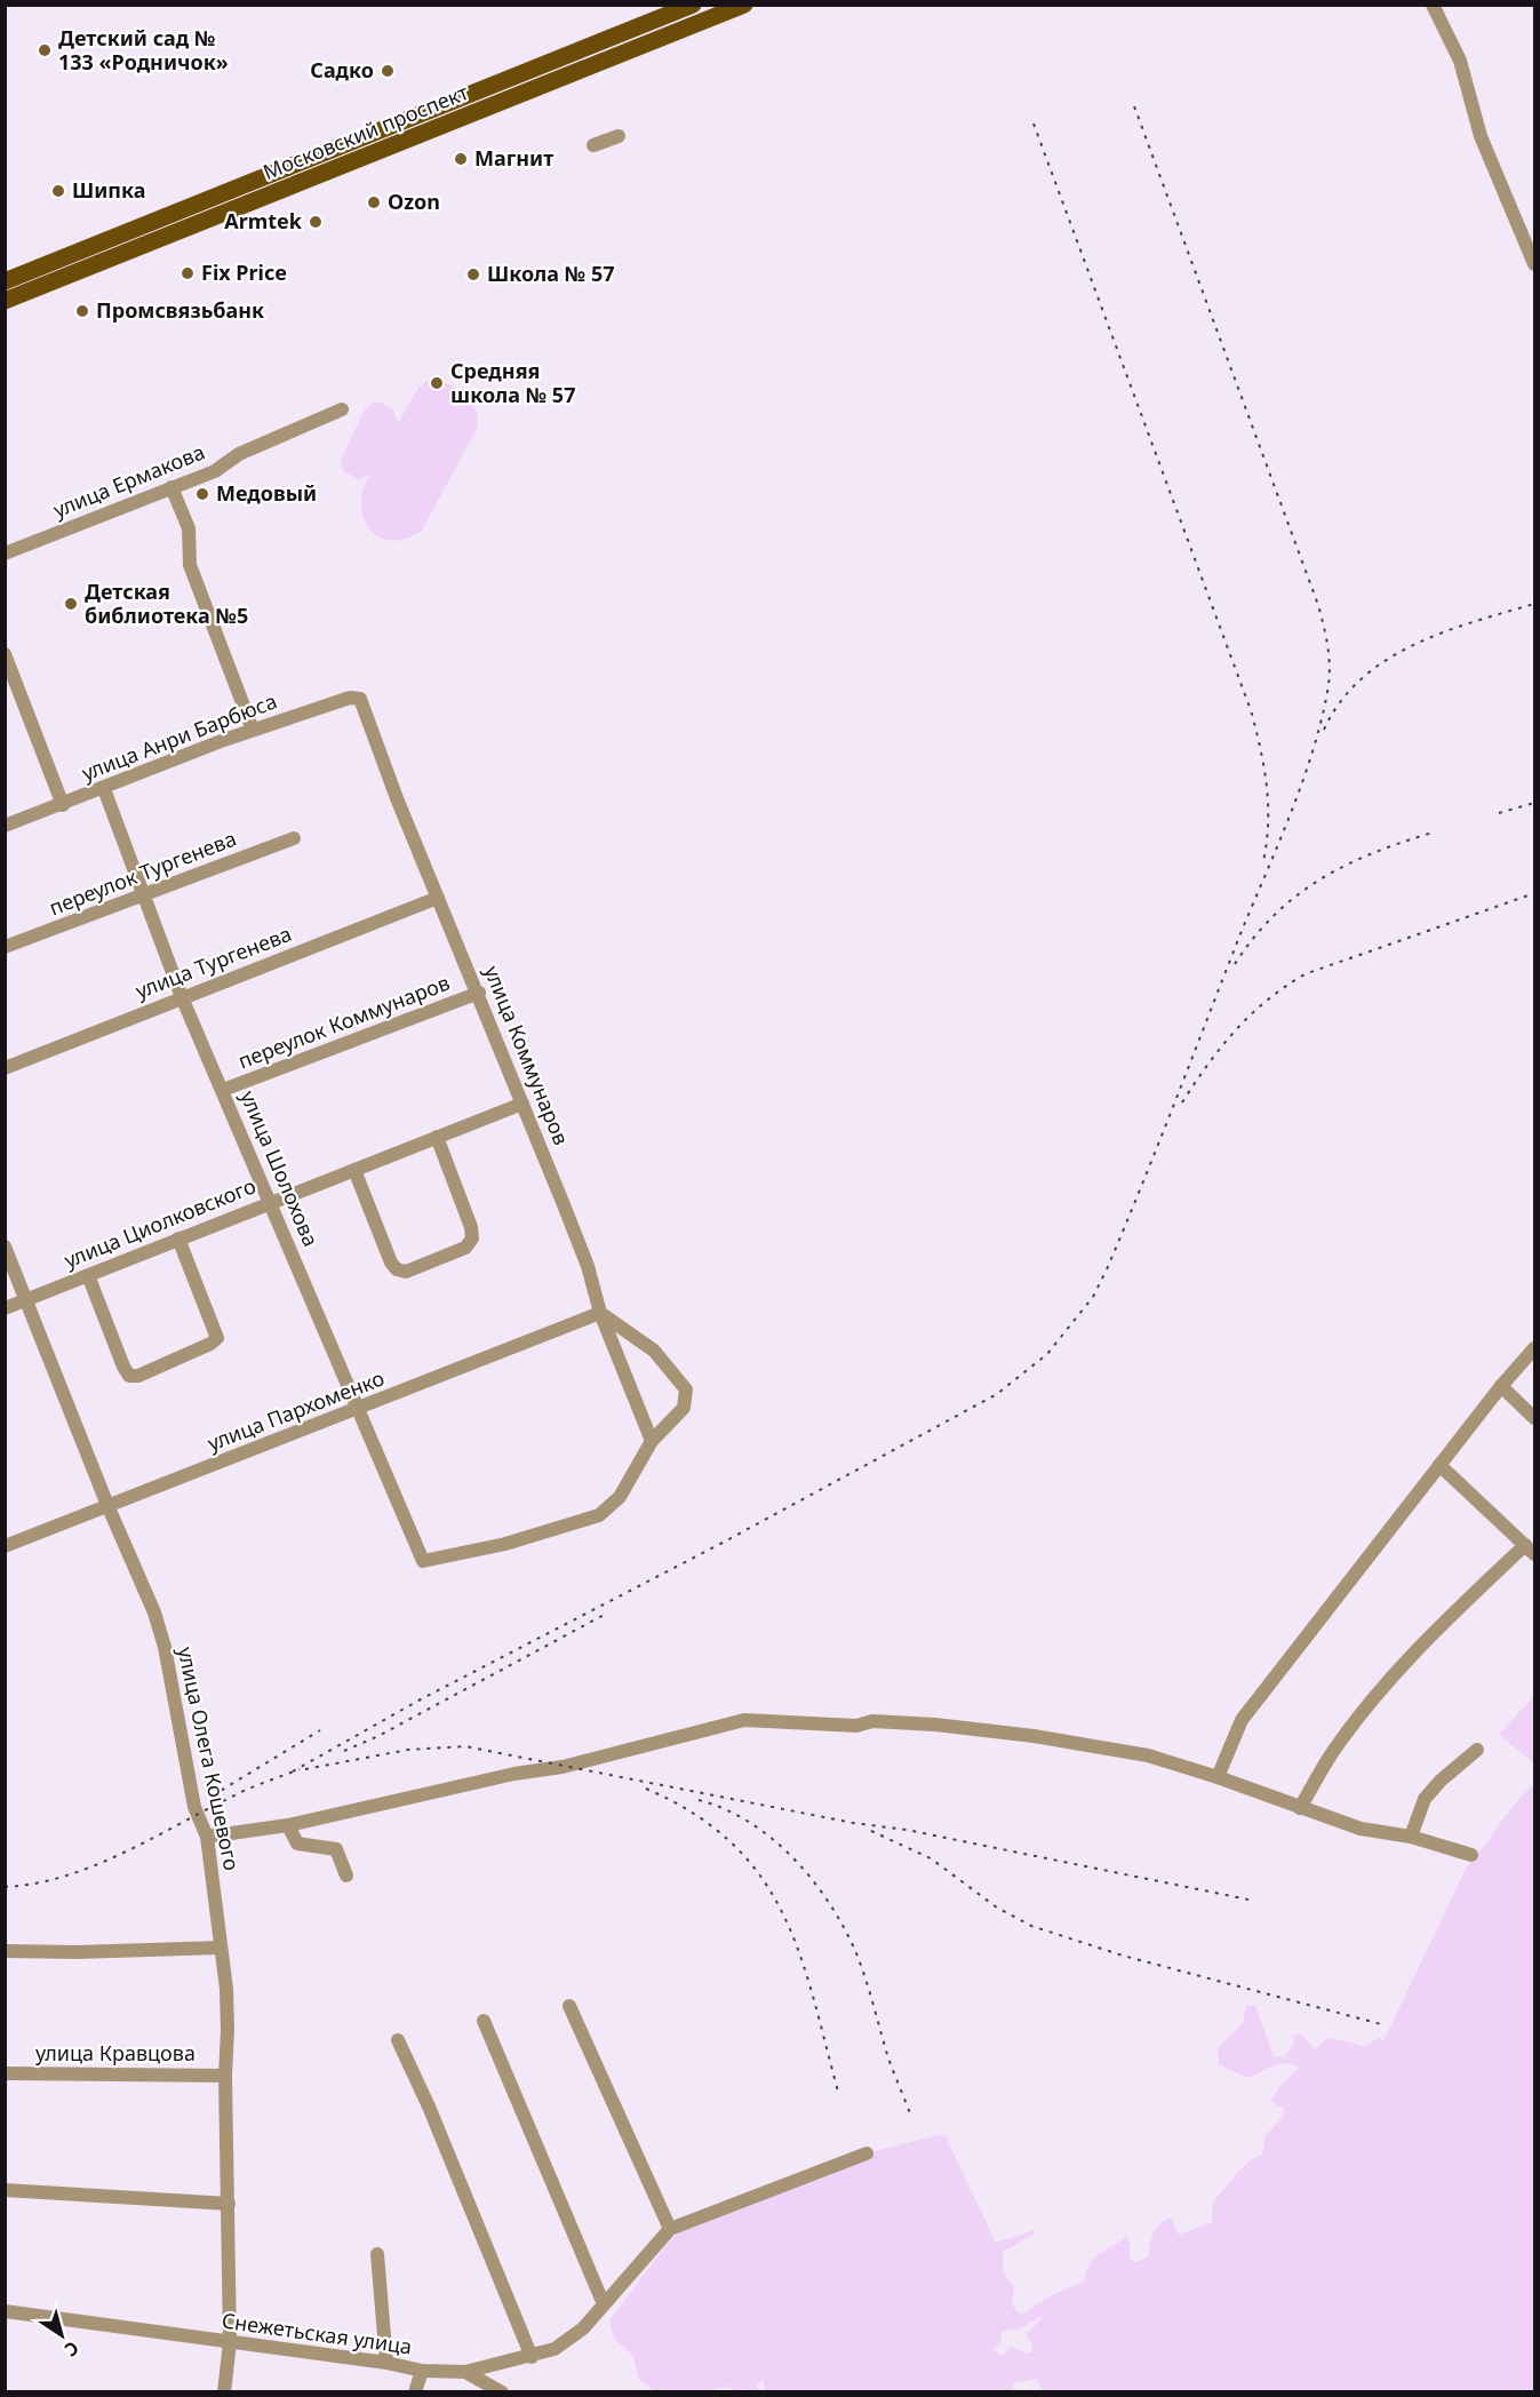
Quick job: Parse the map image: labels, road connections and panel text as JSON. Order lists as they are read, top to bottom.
{
  "streets": {
    "main road": ["Московский проспект"],
    "street": [
      "улица Ермакова",
      "улица Анри Барбюса",
      "переулок Тургенева",
      "улица Тургенева",
      "переулок Коммунаров",
      "улица Коммунаров",
      "улица Шолохова",
      "улица Циолковского",
      "улица Пархоменко",
      "улица Олега Кошевого",
      "улица Кравцова",
      "Снежетьская улица"
    ]
  },
  "crossings": [
    ["улица Анри Барбюса", "улица Коммунаров"],
    ["улица Анри Барбюса", "улица Шолохова"],
    ["переулок Тургенева", "улица Шолохова"],
    ["улица Тургенева", "улица Коммунаров"],
    ["улица Тургенева", "улица Шолохова"],
    ["переулок Коммунаров", "улица Коммунаров"],
    ["переулок Коммунаров", "улица Шолохова"],
    ["улица Коммунаров", "улица Шолохова"],
    ["улица Коммунаров", "улица Циолковского"],
    ["улица Коммунаров", "улица Пархоменко"],
    ["улица Шолохова", "улица Циолковского"],
    ["улица Шолохова", "улица Пархоменко"],
    ["улица Циолковского", "улица Олега Кошевого"],
    ["улица Пархоменко", "улица Олега Кошевого"],
    ["улица Олега Кошевого", "улица Кравцова"],
    ["улица Олега Кошевого", "Снежетьская улица"]
  ],
  "places": [
    "Детский сад № 133 «Родничок»",
    "Садко",
    "Магнит",
    "Шипка",
    "Ozon",
    "Armtek",
    "Fix Price",
    "Школа № 57",
    "Промсвязьбанк",
    "Средняя школа № 57",
    "Медовый",
    "Детская библиотека №5"
  ],
  "north": "bottom right"
}
